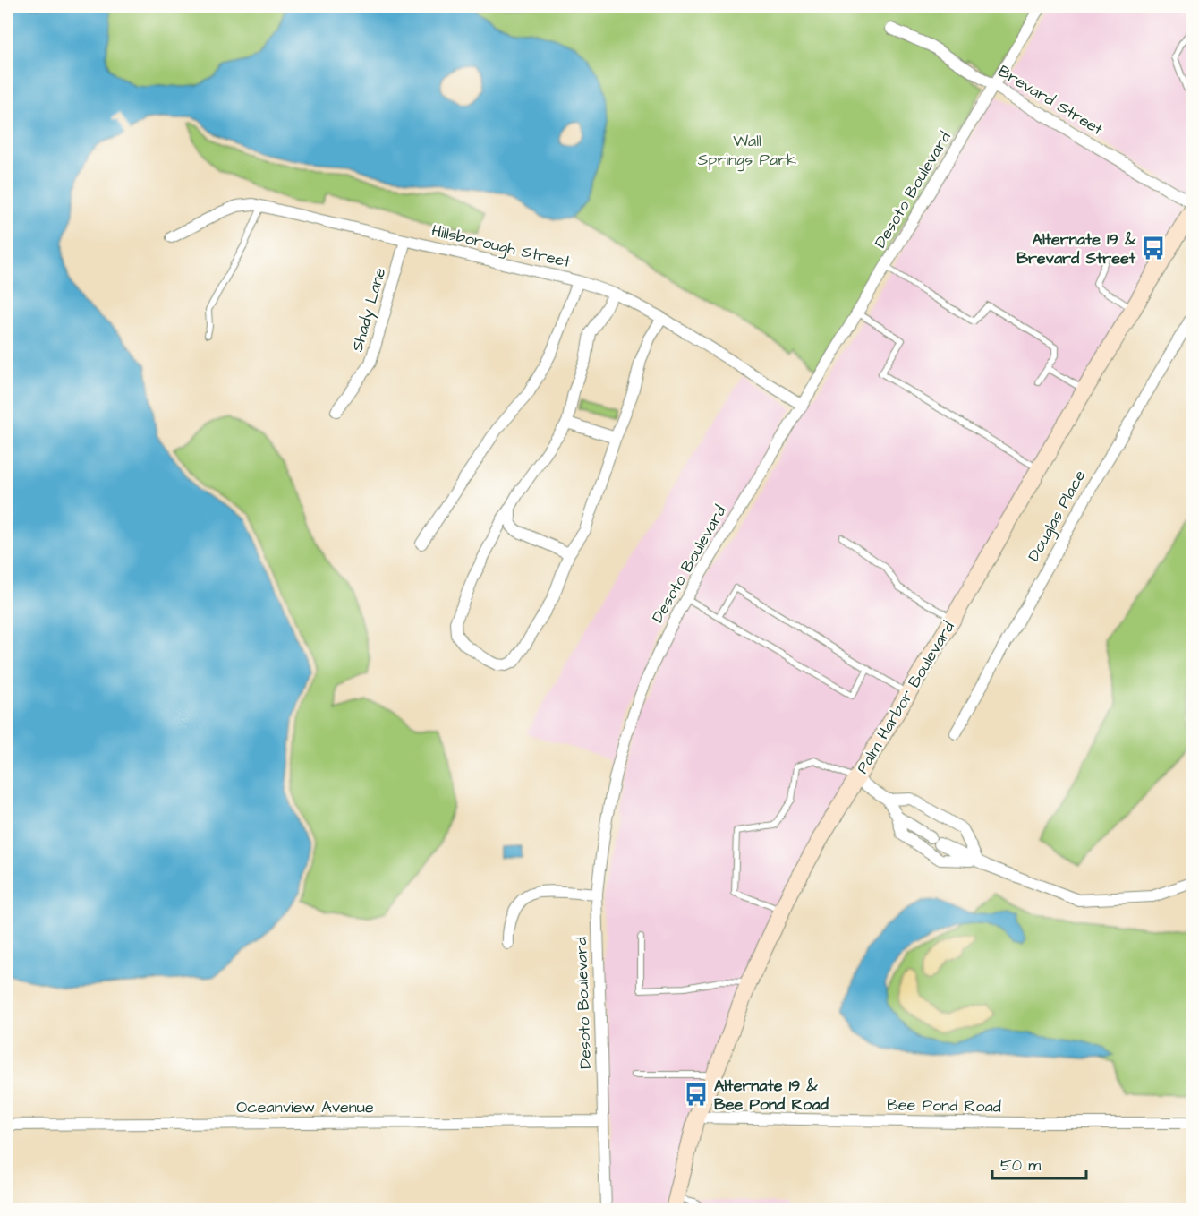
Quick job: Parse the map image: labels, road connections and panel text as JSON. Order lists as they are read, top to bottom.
{
  "streets": {
    "main road": ["Palm Harbor Boulevard"],
    "street": [
      "Brevard Street",
      "Desoto Boulevard",
      "Hillsborough Street",
      "Shady Lane",
      "Douglas Place",
      "Bee Pond Road",
      "Oceanview Avenue"
    ]
  },
  "crossings": [
    ["Brevard Street", "Desoto Boulevard"],
    ["Desoto Boulevard", "Hillsborough Street"],
    ["Desoto Boulevard", "Oceanview Avenue"],
    ["Hillsborough Street", "Shady Lane"],
    ["Palm Harbor Boulevard", "Bee Pond Road"]
  ],
  "parks": ["Wall Springs Park"],
  "places": {
    "bus stop": ["Alternate 19 & Brevard Street", "Alternate 19 & Bee Pond Road"]
  },
  "scale_bar": "50 m"
}
